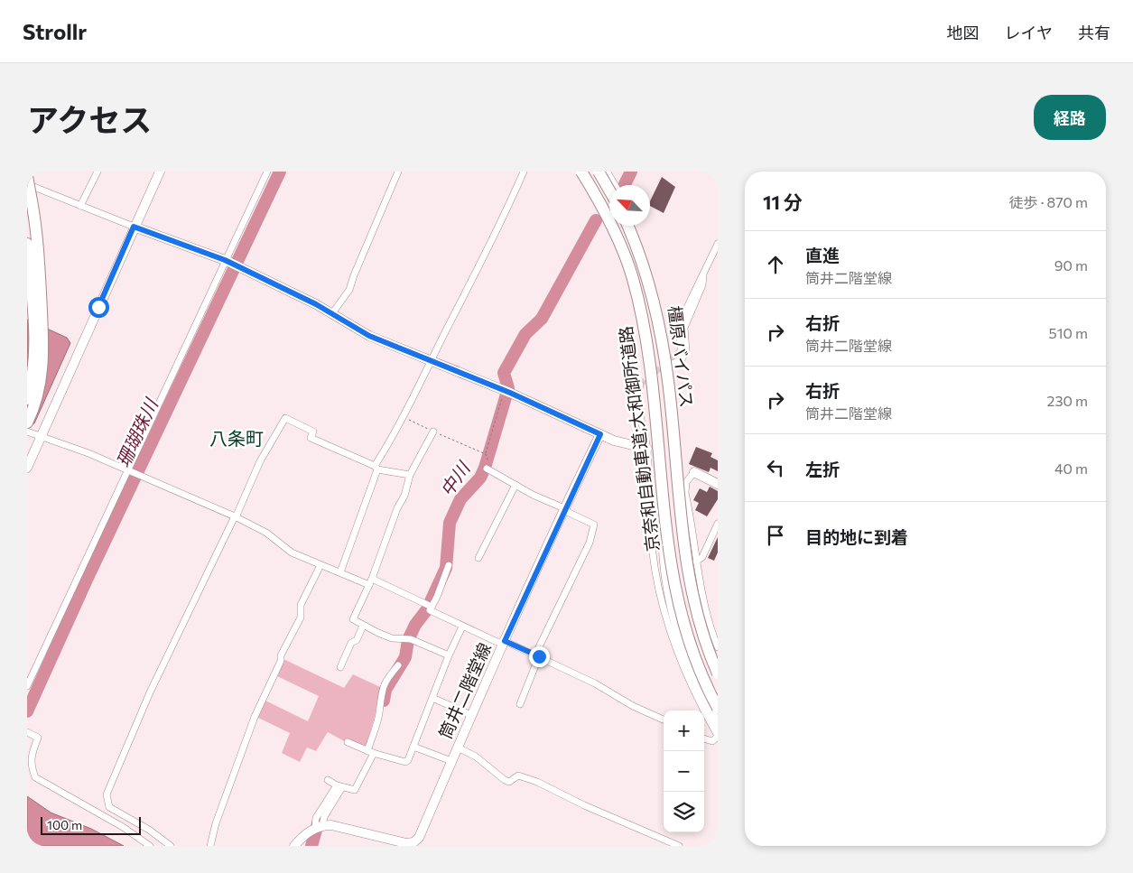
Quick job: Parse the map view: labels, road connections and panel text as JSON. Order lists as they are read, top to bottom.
{
  "streets": {
    "highway": ["橿原バイパス", "京奈和自動車道;大和御所道路"],
    "main road": ["筒井二階堂線"]
  },
  "districts": ["八条町"],
  "water": ["珊瑚珠川", "中川"],
  "scale_bar": "100 m",
  "north": "top left",
  "page": {
    "header": "Strollr",
    "nav": ["地図", "レイヤ", "共有"],
    "title": "アクセス",
    "buttons": "経路",
    "heading": ["11 分", "徒歩 · 870 m"],
    "list": [
      ["直進", "筒井二階堂線", "90 m"],
      ["右折", "筒井二階堂線", "510 m"],
      ["右折", "筒井二階堂線", "230 m"],
      ["左折", "40 m"],
      "目的地に到着"
    ],
    "map_buttons": ["+", "−"],
    "scale": "100 m"
  }
}
